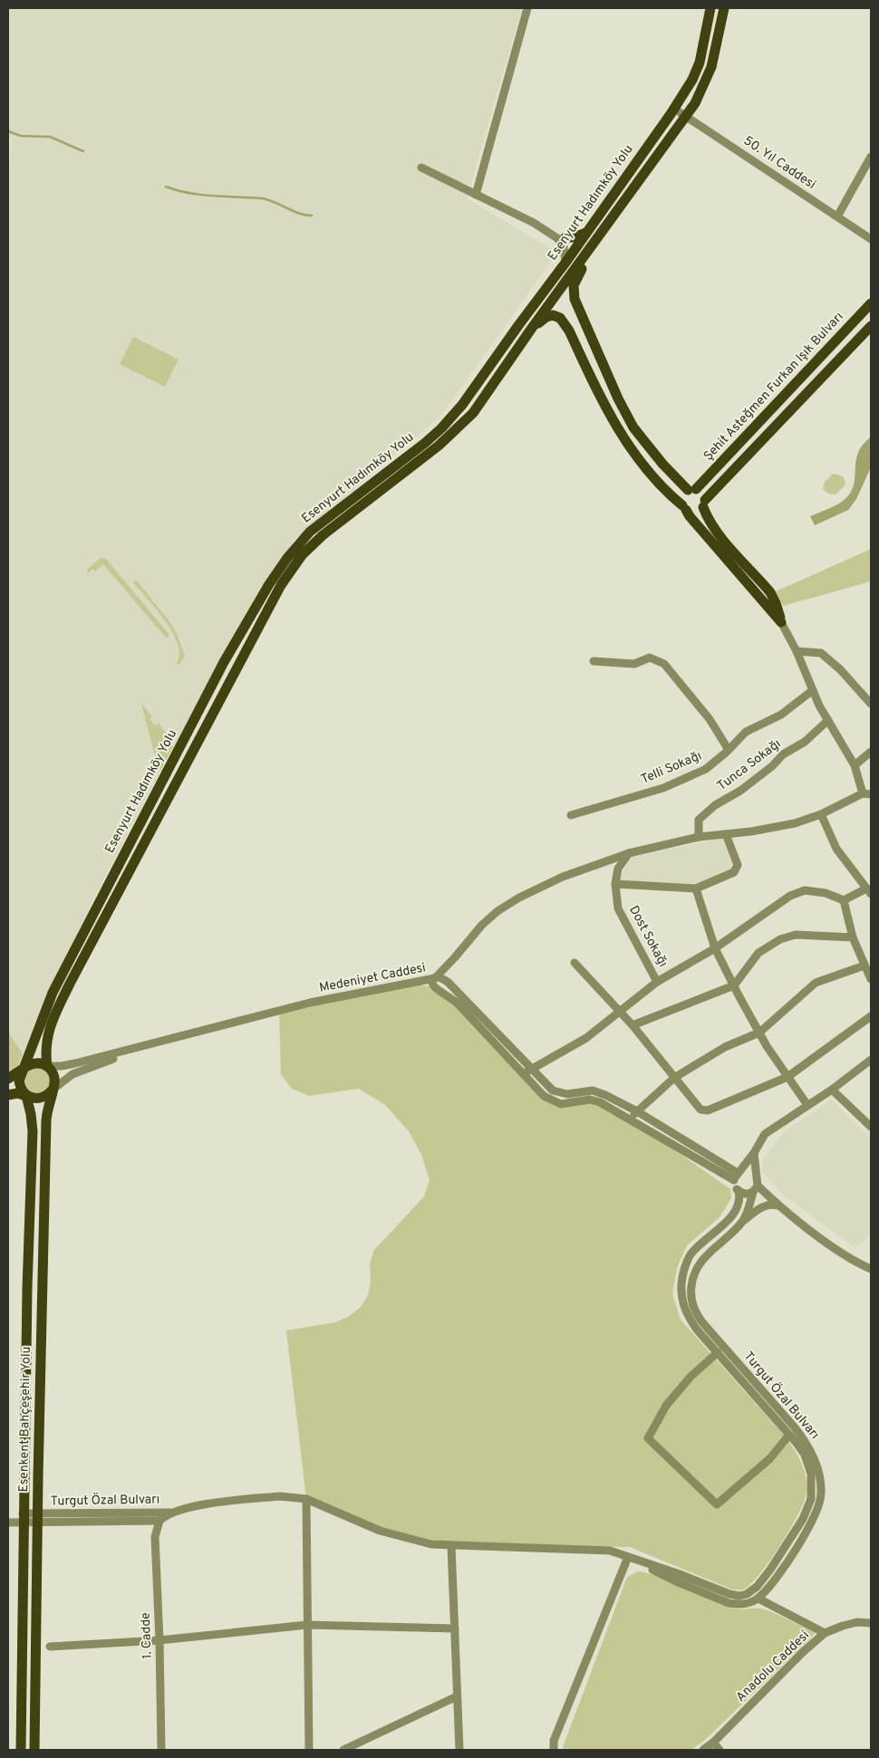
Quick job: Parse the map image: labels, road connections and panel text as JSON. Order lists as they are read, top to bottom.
{
  "streets": {
    "main road": ["Esenyurt Hadımköy Yolu", "Şehit Asteğmen Furkan Işık Bulvarı", "Esenkent Bahçeşehir Yolu"],
    "street": [
      "50. Yıl Caddesi",
      "Tunca Sokağı",
      "Telli Sokağı",
      "Dost Sokağı",
      "Medeniyet Caddesi",
      "Turgut Özal Bulvarı",
      "1. Cadde",
      "Anadolu Caddesi"
    ]
  },
  "crossings": [
    ["50. Yıl Caddesi", "Esenyurt Hadımköy Yolu"],
    ["Esenyurt Hadımköy Yolu", "Esenkent Bahçeşehir Yolu"],
    ["Tunca Sokağı", "Medeniyet Caddesi"],
    ["Dost Sokağı", "Medeniyet Caddesi"],
    ["Turgut Özal Bulvarı", "Esenkent Bahçeşehir Yolu"],
    ["Turgut Özal Bulvarı", "1. Cadde"]
  ]
}
